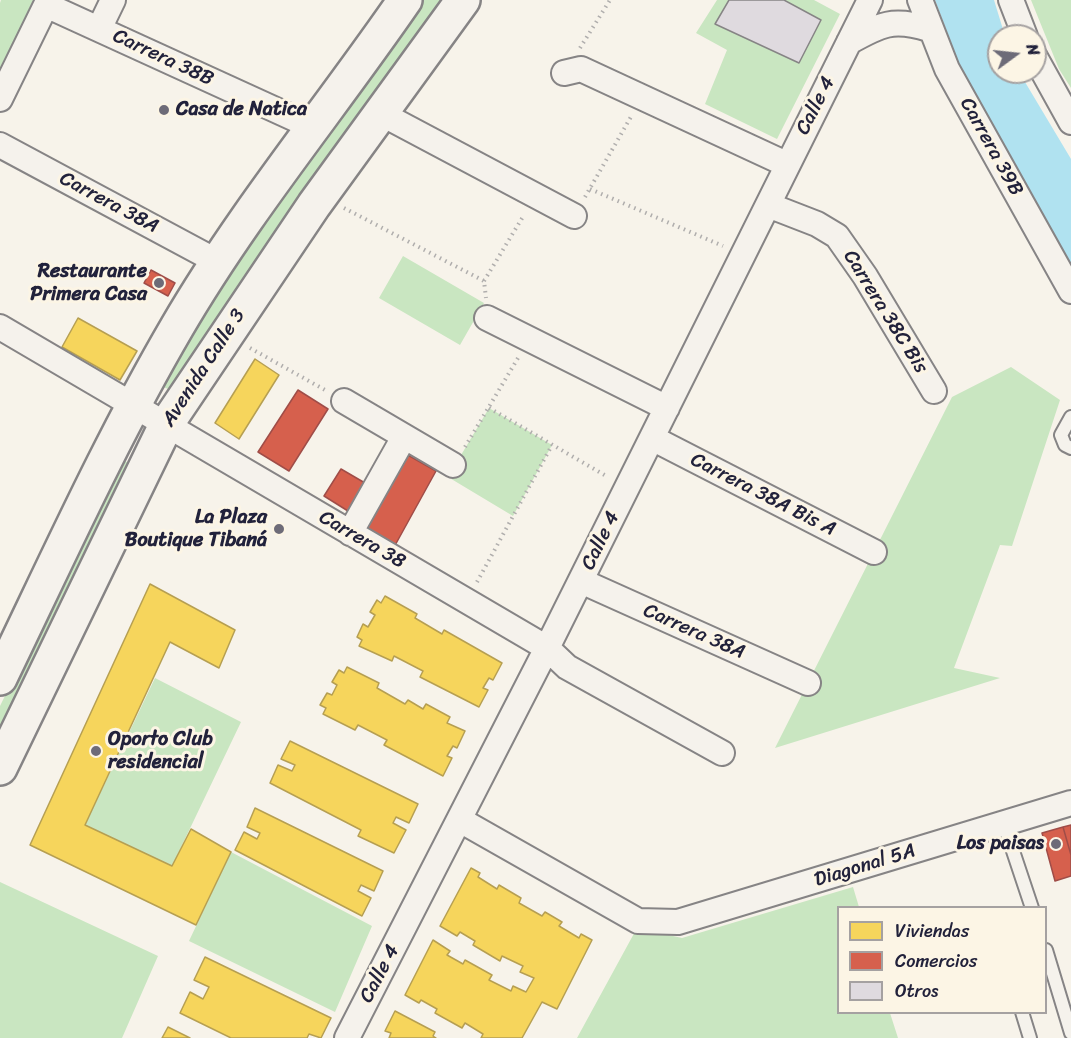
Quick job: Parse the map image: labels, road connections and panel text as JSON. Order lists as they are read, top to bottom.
{
  "streets": {
    "main road": ["Avenida Calle 3"],
    "street": [
      "Carrera 38B",
      "Calle 4",
      "Carrera 39B",
      "Carrera 38A",
      "Carrera 38C Bis",
      "Carrera 38A Bis A",
      "Carrera 38",
      "Diagonal 5A"
    ]
  },
  "crossings": [
    ["Carrera 38B", "Avenida Calle 3"],
    ["Calle 4", "Carrera 38A"],
    ["Calle 4", "Carrera 38C Bis"],
    ["Calle 4", "Carrera 38A Bis A"],
    ["Calle 4", "Carrera 38"],
    ["Calle 4", "Diagonal 5A"],
    ["Carrera 38A", "Avenida Calle 3"],
    ["Avenida Calle 3", "Carrera 38"]
  ],
  "places": [
    "Casa de Natica",
    "Restaurante Primera Casa",
    "La Plaza Boutique Tibaná",
    "Oporto Club residencial",
    "Los paisas"
  ],
  "legend": ["Viviendas", "Comercios", "Otros"],
  "north": "right"
}
